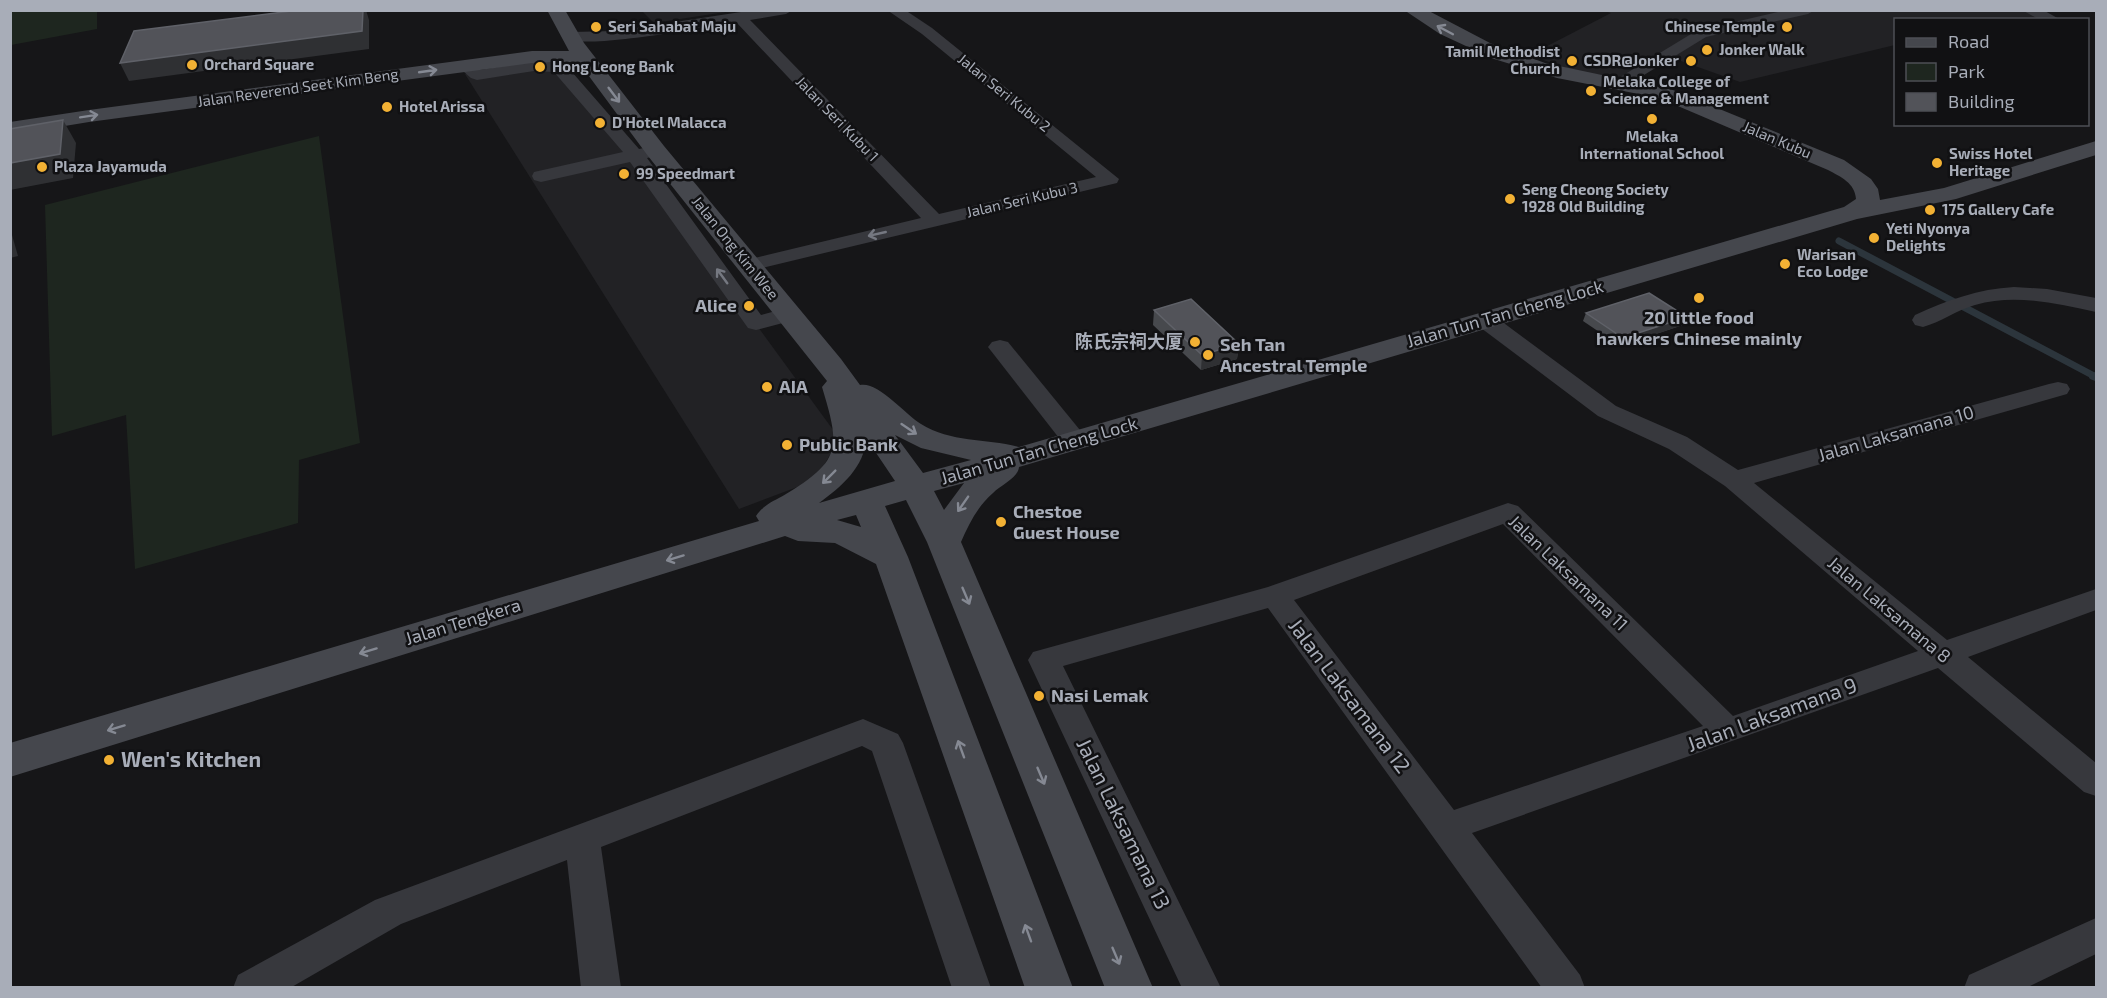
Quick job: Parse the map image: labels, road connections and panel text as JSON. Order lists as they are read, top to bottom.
{
  "streets": {
    "main road": [
      "Jalan Reverend Seet Kim Beng",
      "Jalan Kubu",
      "Jalan Ong Kim Wee",
      "Jalan Tun Tan Cheng Lock",
      "Jalan Tengkera"
    ],
    "street": [
      "Jalan Seri Kubu 2",
      "Jalan Seri Kubu 1",
      "Jalan Seri Kubu 3",
      "Jalan Laksamana 10",
      "Jalan Laksamana 11",
      "Jalan Laksamana 8",
      "Jalan Laksamana 12",
      "Jalan Laksamana 9",
      "Jalan Laksamana 13"
    ]
  },
  "crossings": [
    ["Jalan Reverend Seet Kim Beng", "Jalan Ong Kim Wee"],
    ["Jalan Seri Kubu 2", "Jalan Seri Kubu 3"],
    ["Jalan Seri Kubu 1", "Jalan Seri Kubu 3"],
    ["Jalan Kubu", "Jalan Tun Tan Cheng Lock"],
    ["Jalan Seri Kubu 3", "Jalan Ong Kim Wee"],
    ["Jalan Ong Kim Wee", "Jalan Tun Tan Cheng Lock"],
    ["Jalan Ong Kim Wee", "Jalan Tengkera"],
    ["Jalan Tun Tan Cheng Lock", "Jalan Laksamana 8"],
    ["Jalan Tun Tan Cheng Lock", "Jalan Tengkera"],
    ["Jalan Laksamana 10", "Jalan Laksamana 8"],
    ["Jalan Laksamana 11", "Jalan Laksamana 12"],
    ["Jalan Laksamana 11", "Jalan Laksamana 9"],
    ["Jalan Laksamana 11", "Jalan Laksamana 13"],
    ["Jalan Laksamana 8", "Jalan Laksamana 9"],
    ["Jalan Laksamana 12", "Jalan Laksamana 9"],
    ["Jalan Laksamana 12", "Jalan Laksamana 13"]
  ],
  "one_way": ["Jalan Reverend Seet Kim Beng", "Jalan Kubu", "Jalan Tengkera"],
  "places": [
    "Seri Sahabat Maju",
    "Chinese Temple",
    "Jonker Walk",
    "Tamil Methodist Church",
    "CSDR@Jonker",
    "Orchard Square",
    "Hong Leong Bank",
    "Melaka College of Science & Management",
    "Hotel Arissa",
    "Melaka International School",
    "D'Hotel Malacca",
    "Swiss Hotel Heritage",
    "Plaza Jayamuda",
    "99 Speedmart",
    "Seng Cheong Society 1928 Old Building",
    "175 Gallery Cafe",
    "Yeti Nyonya Delights",
    "Warisan Eco Lodge",
    "20 little food hawkers Chinese mainly",
    "Alice",
    "陈氏宗祠大厦",
    "Seh Tan Ancestral Temple",
    "AIA",
    "Public Bank",
    "Chestoe Guest House",
    "Nasi Lemak",
    "Wen's Kitchen"
  ],
  "legend": ["Road", "Park", "Building"]
}
